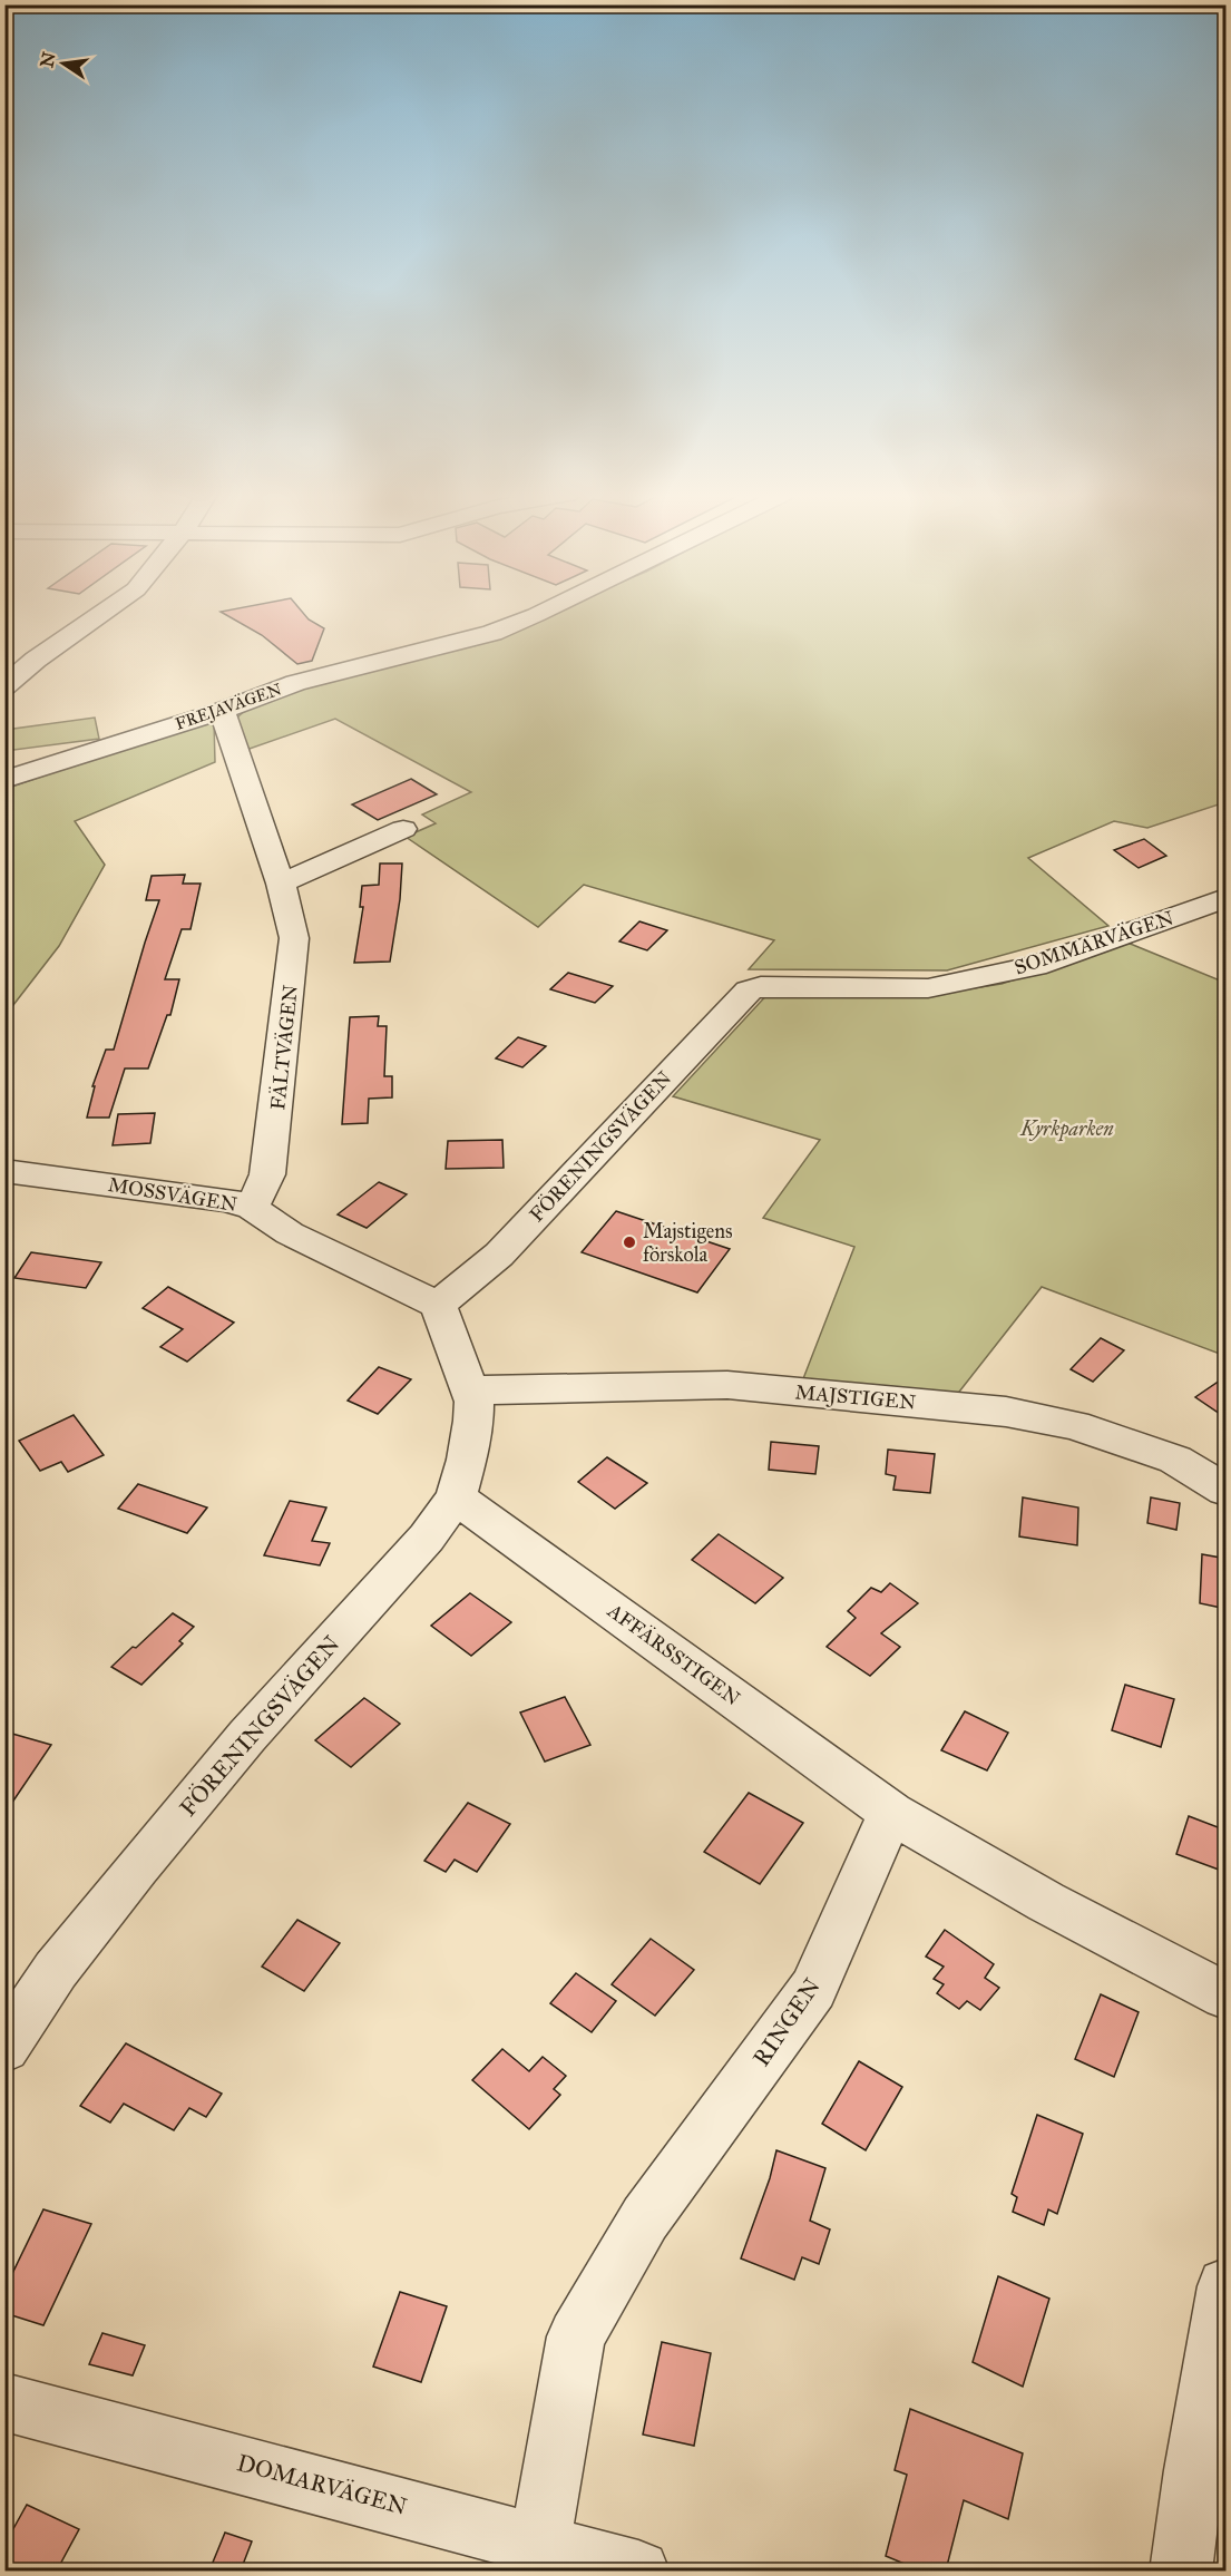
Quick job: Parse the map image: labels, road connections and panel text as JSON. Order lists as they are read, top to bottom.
{
  "streets": {
    "street": [
      "FREJAVÄGEN",
      "SOMMARVÄGEN",
      "FÄLTVÄGEN",
      "FÖRENINGSVÄGEN",
      "MOSSVÄGEN",
      "MAJSTIGEN",
      "AFFÄRSSTIGEN",
      "RINGEN",
      "DOMARVÄGEN"
    ]
  },
  "crossings": [
    ["FREJAVÄGEN", "FÄLTVÄGEN"],
    ["SOMMARVÄGEN", "FÖRENINGSVÄGEN"],
    ["FÄLTVÄGEN", "MOSSVÄGEN"],
    ["FÖRENINGSVÄGEN", "MOSSVÄGEN"],
    ["FÖRENINGSVÄGEN", "MAJSTIGEN"],
    ["FÖRENINGSVÄGEN", "AFFÄRSSTIGEN"],
    ["AFFÄRSSTIGEN", "RINGEN"],
    ["RINGEN", "DOMARVÄGEN"]
  ],
  "parks": ["Kyrkparken"],
  "places": ["Majstigens förskola"],
  "north": "left"
}
